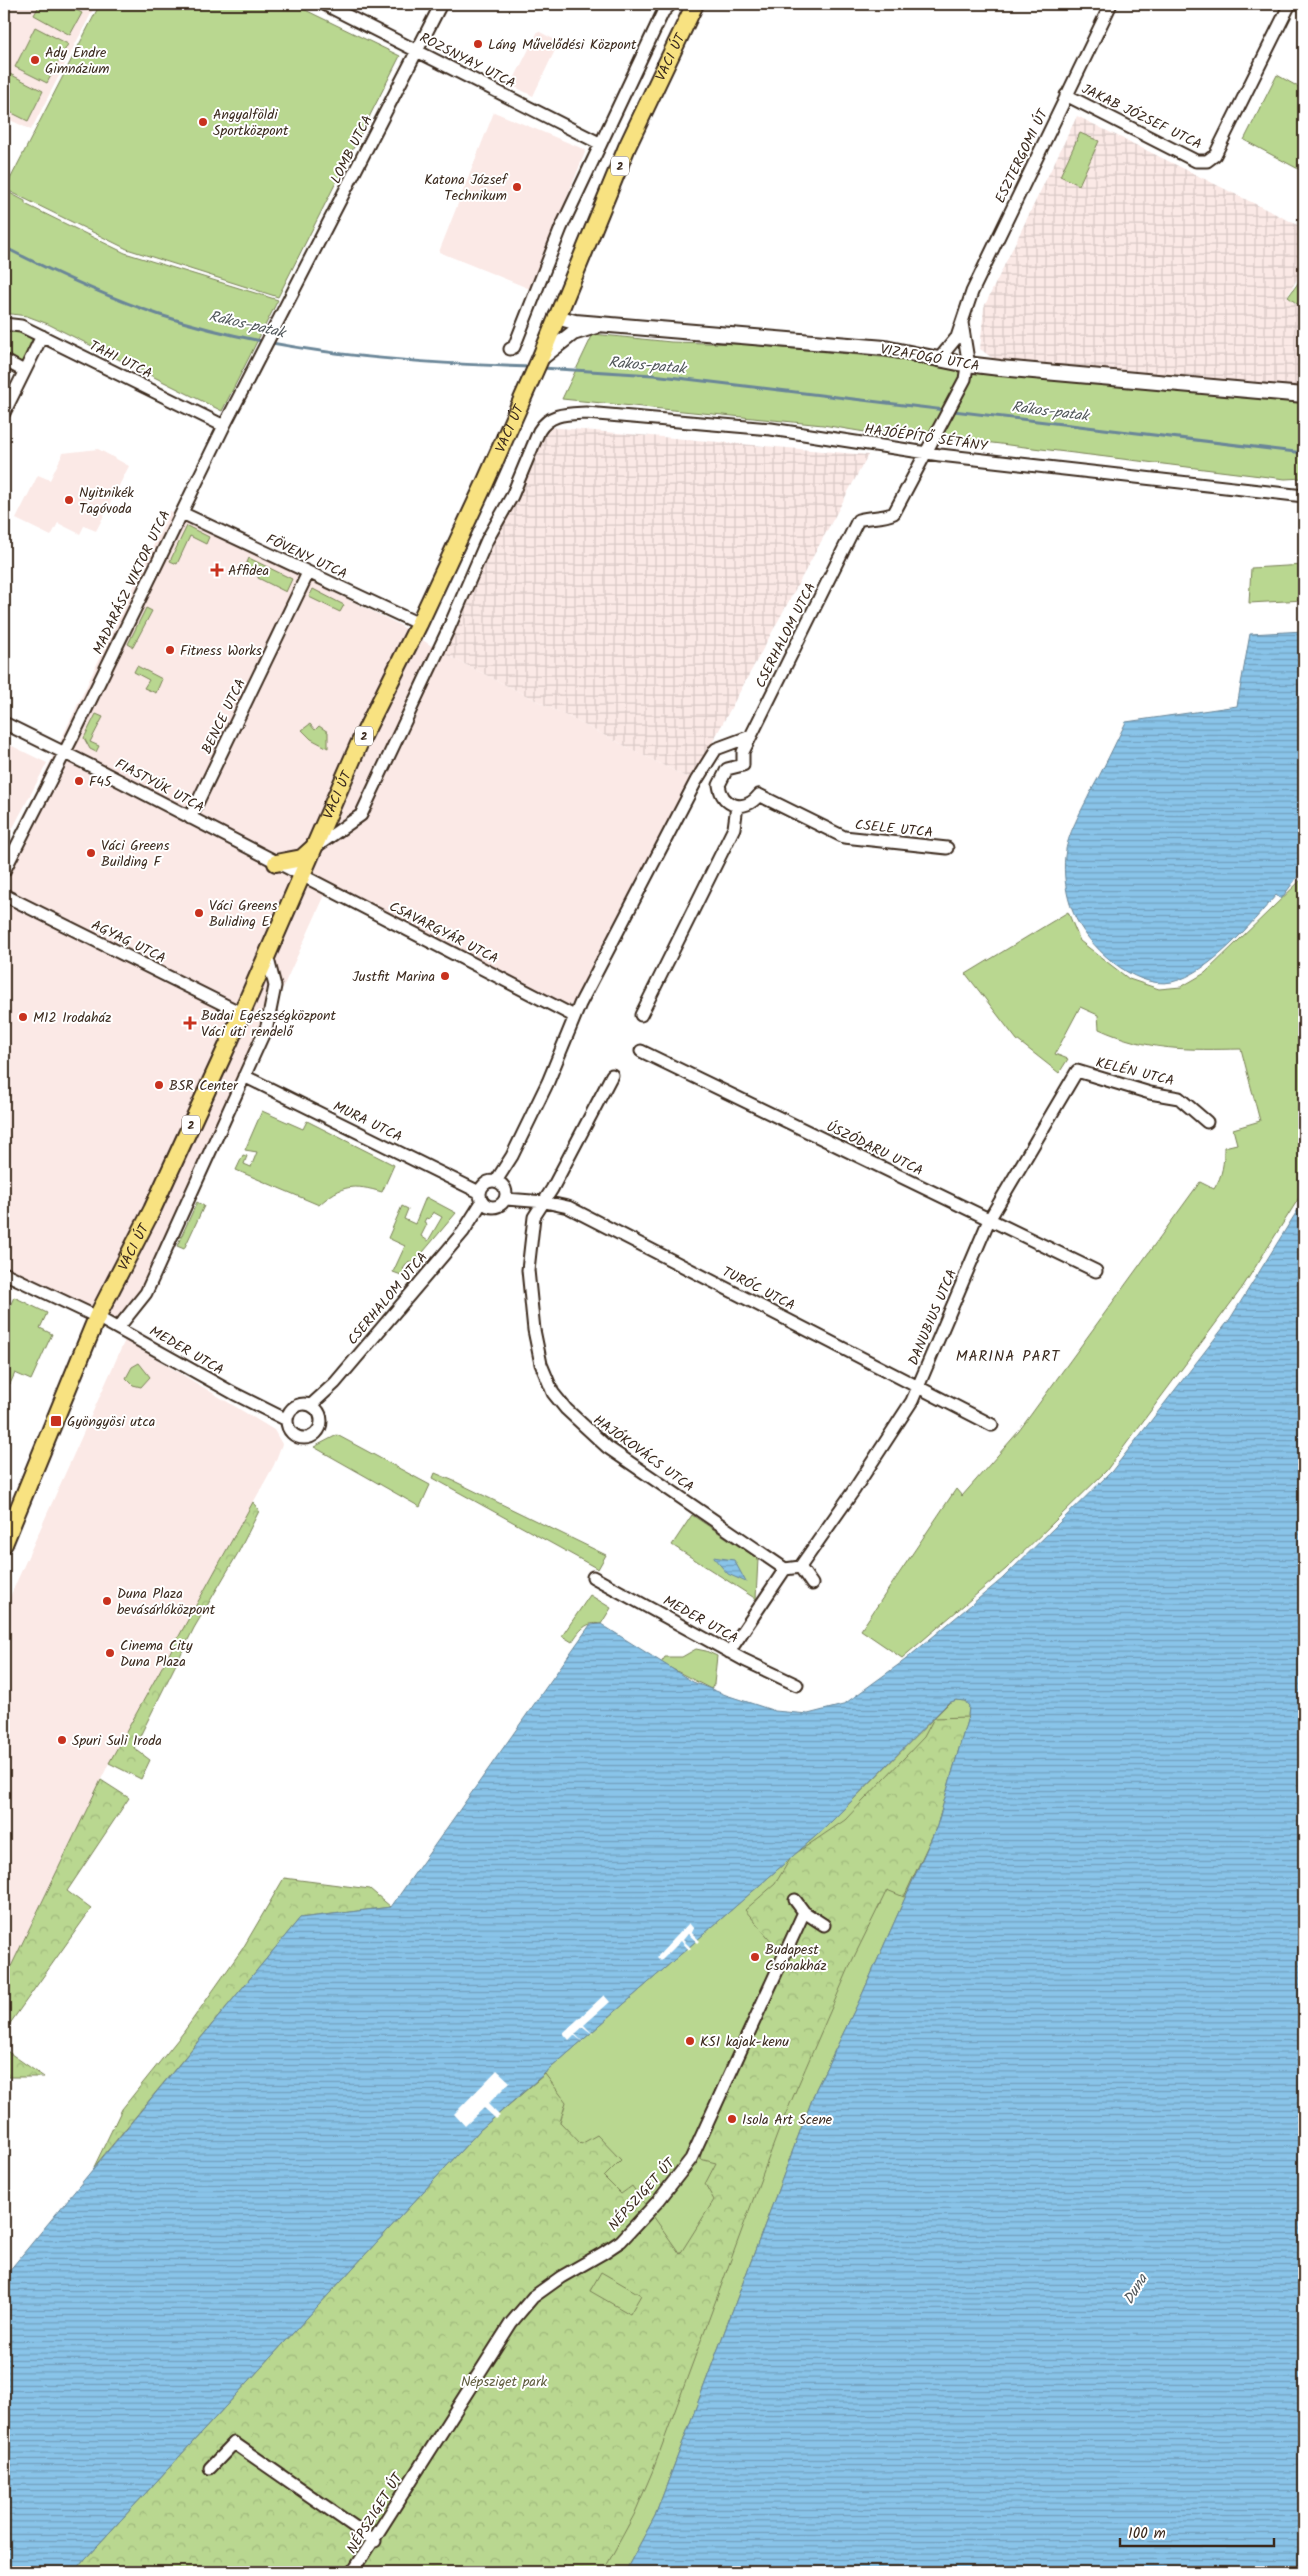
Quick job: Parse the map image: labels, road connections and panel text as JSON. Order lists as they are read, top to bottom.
{
  "streets": {
    "main road": ["VÁCI ÚT", "2"],
    "street": [
      "ROZSNYAY UTCA",
      "JAKAB JÓZSEF UTCA",
      "LOMB UTCA",
      "ESZTERGOMI ÚT",
      "VIZAFOGÓ UTCA",
      "TAHI UTCA",
      "HAJÓÉPÍTŐ SÉTÁNY",
      "FÖVENY UTCA",
      "MADARÁSZ VIKTOR UTCA",
      "CSERHALOM UTCA",
      "BENCE UTCA",
      "FIASTYÚK UTCA",
      "CSELE UTCA",
      "CSAVARGYÁR UTCA",
      "AGYAG UTCA",
      "KELÉN UTCA",
      "MURA UTCA",
      "ÚSZÓDARU UTCA",
      "TURÓC UTCA",
      "DANUBIUS UTCA",
      "MEDER UTCA",
      "HAJÓKOVÁCS UTCA",
      "NÉPSZIGET ÚT"
    ]
  },
  "crossings": [
    ["VÁCI ÚT", "ROZSNYAY UTCA"],
    ["VÁCI ÚT", "VIZAFOGÓ UTCA"],
    ["VÁCI ÚT", "HAJÓÉPÍTŐ SÉTÁNY"],
    ["VÁCI ÚT", "FÖVENY UTCA"],
    ["VÁCI ÚT", "FIASTYÚK UTCA"],
    ["VÁCI ÚT", "CSAVARGYÁR UTCA"],
    ["VÁCI ÚT", "AGYAG UTCA"],
    ["VÁCI ÚT", "MEDER UTCA"],
    ["ROZSNYAY UTCA", "LOMB UTCA"],
    ["JAKAB JÓZSEF UTCA", "ESZTERGOMI ÚT"],
    ["LOMB UTCA", "MADARÁSZ VIKTOR UTCA"],
    ["ESZTERGOMI ÚT", "VIZAFOGÓ UTCA"],
    ["TAHI UTCA", "MADARÁSZ VIKTOR UTCA"],
    ["HAJÓÉPÍTŐ SÉTÁNY", "CSERHALOM UTCA"],
    ["FÖVENY UTCA", "MADARÁSZ VIKTOR UTCA"],
    ["FÖVENY UTCA", "BENCE UTCA"],
    ["MADARÁSZ VIKTOR UTCA", "FIASTYÚK UTCA"],
    ["CSERHALOM UTCA", "CSELE UTCA"],
    ["CSERHALOM UTCA", "MURA UTCA"],
    ["CSERHALOM UTCA", "MEDER UTCA"],
    ["BENCE UTCA", "FIASTYÚK UTCA"],
    ["FIASTYÚK UTCA", "CSAVARGYÁR UTCA"],
    ["KELÉN UTCA", "DANUBIUS UTCA"],
    ["ÚSZÓDARU UTCA", "DANUBIUS UTCA"],
    ["TURÓC UTCA", "DANUBIUS UTCA"],
    ["TURÓC UTCA", "HAJÓKOVÁCS UTCA"]
  ],
  "districts": ["MARINA PART"],
  "water": ["Rákos-patak", "Duna"],
  "parks": ["Népsziget park"],
  "places": {
    "other": [
      "Láng Művelődési Központ",
      "Ady Endre Gimnázium",
      "Angyalföldi Sportközpont",
      "Katona József Technikum",
      "Nyitnikék Tagóvoda",
      "Fitness Works",
      "F45",
      "Váci Greens Building F",
      "Váci Greens Buliding E",
      "Justfit Marina",
      "M12 Irodaház",
      "BSR Center",
      "Duna Plaza bevásárlóközpont",
      "Cinema City Duna Plaza",
      "Spuri Suli Iroda",
      "Budapest Csónakház",
      "KSI kajak-kenu",
      "Isola Art Scene"
    ],
    "health": ["Affidea", "Budai Egészségközpont Váci úti rendelő"],
    "transit": ["Gyöngyösi utca"]
  },
  "scale_bar": "100 m"
}
